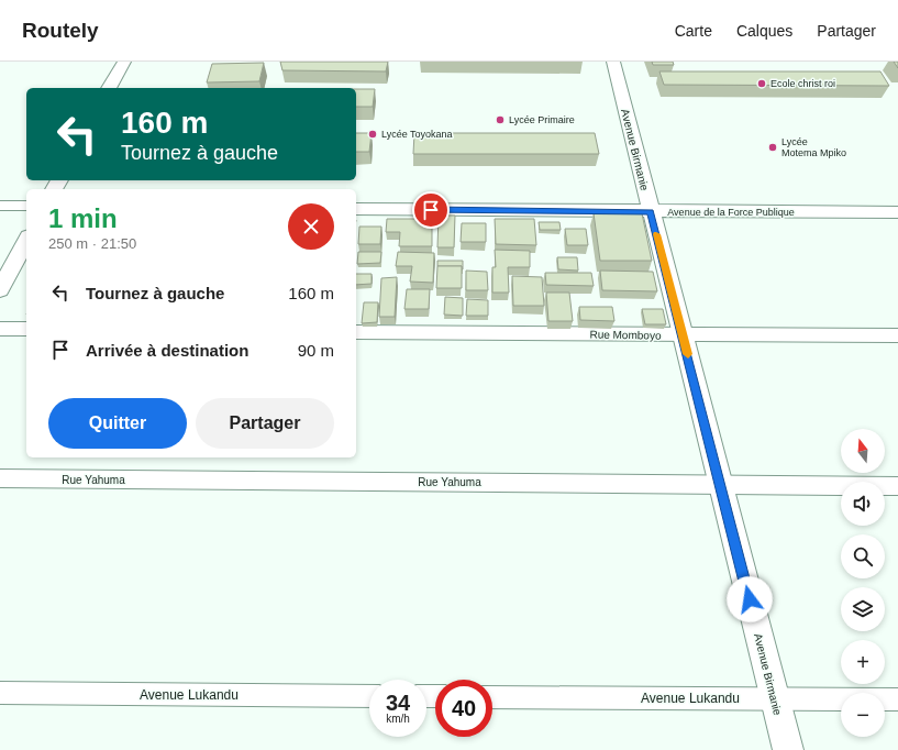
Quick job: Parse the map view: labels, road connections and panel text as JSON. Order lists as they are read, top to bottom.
{
  "streets": {
    "street": [
      "Avenue Birmanie",
      "Avenue de la Force Publique",
      "Rue Momboyo",
      "Rue Yahuma",
      "Avenue Lukandu"
    ]
  },
  "crossings": [
    ["Avenue Birmanie", "Avenue de la Force Publique"],
    ["Avenue Birmanie", "Rue Momboyo"],
    ["Avenue Birmanie", "Rue Yahuma"],
    ["Avenue Birmanie", "Avenue Lukandu"]
  ],
  "places": [
    "Ecole christ roi",
    "Lycée Primaire",
    "Lycée Toyokana",
    "Lycée Motema Mpiko"
  ],
  "north": "top",
  "page": {
    "header": "Routely",
    "nav": ["Carte", "Calques", "Partager"],
    "turn": ["160 m", "Tournez à gauche"],
    "heading": ["1 min", "250 m · 21:50"],
    "list": [
      {
        "name": "Tournez à gauche",
        "value": "160 m"
      },
      {
        "name": "Arrivée à destination",
        "value": "90 m"
      }
    ],
    "buttons": ["Quitter", "Partager"],
    "map_buttons": ["+", "−"],
    "speed": "34 km/h",
    "limit": "40"
  }
}
